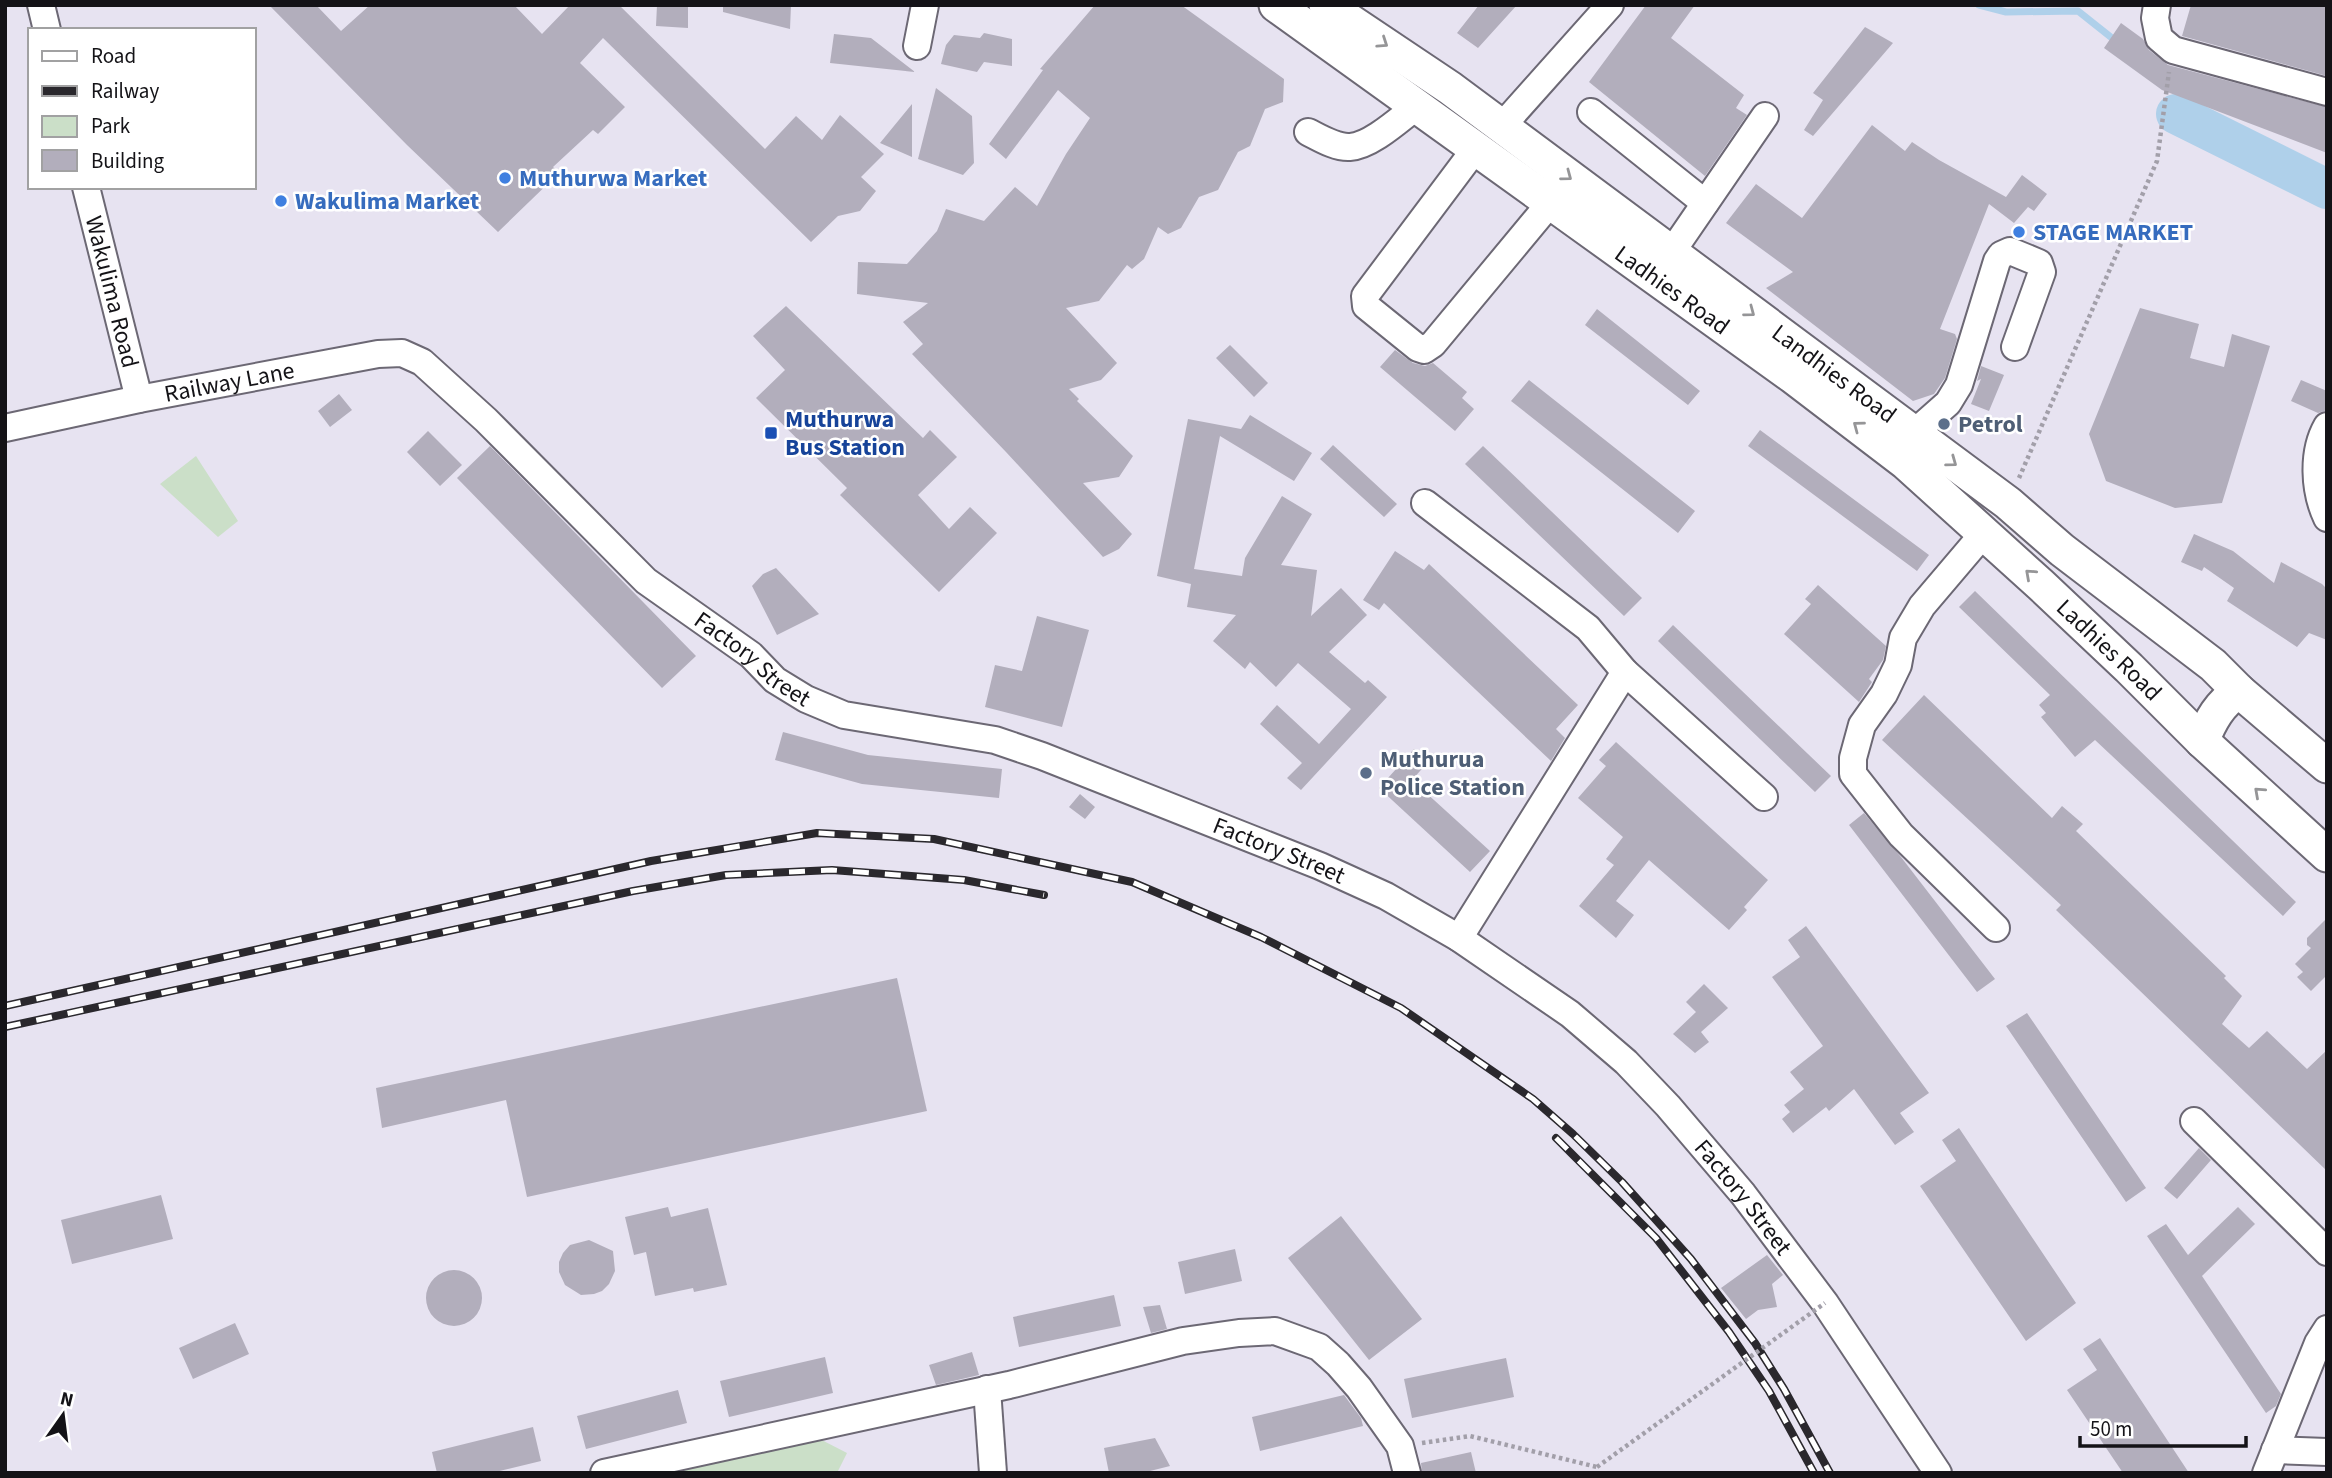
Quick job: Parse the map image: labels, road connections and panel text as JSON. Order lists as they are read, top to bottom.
{
  "streets": {
    "main road": ["Ladhies Road", "Landhies Road"],
    "street": ["Wakulima Road", "Railway Lane", "Factory Street"]
  },
  "crossings": [
    ["Wakulima Road", "Railway Lane"],
    ["Railway Lane", "Factory Street"]
  ],
  "one_way": ["Ladhies Road", "Landhies Road"],
  "places": {
    "other": [
      "Muthurwa Market",
      "Wakulima Market",
      "STAGE MARKET",
      "Petrol",
      "Muthurua Police Station"
    ],
    "transit": ["Muthurwa Bus Station"]
  },
  "legend": [
    "Road",
    "Railway",
    "Park",
    "Building"
  ],
  "scale_bar": "50 m",
  "north": "top"
}
